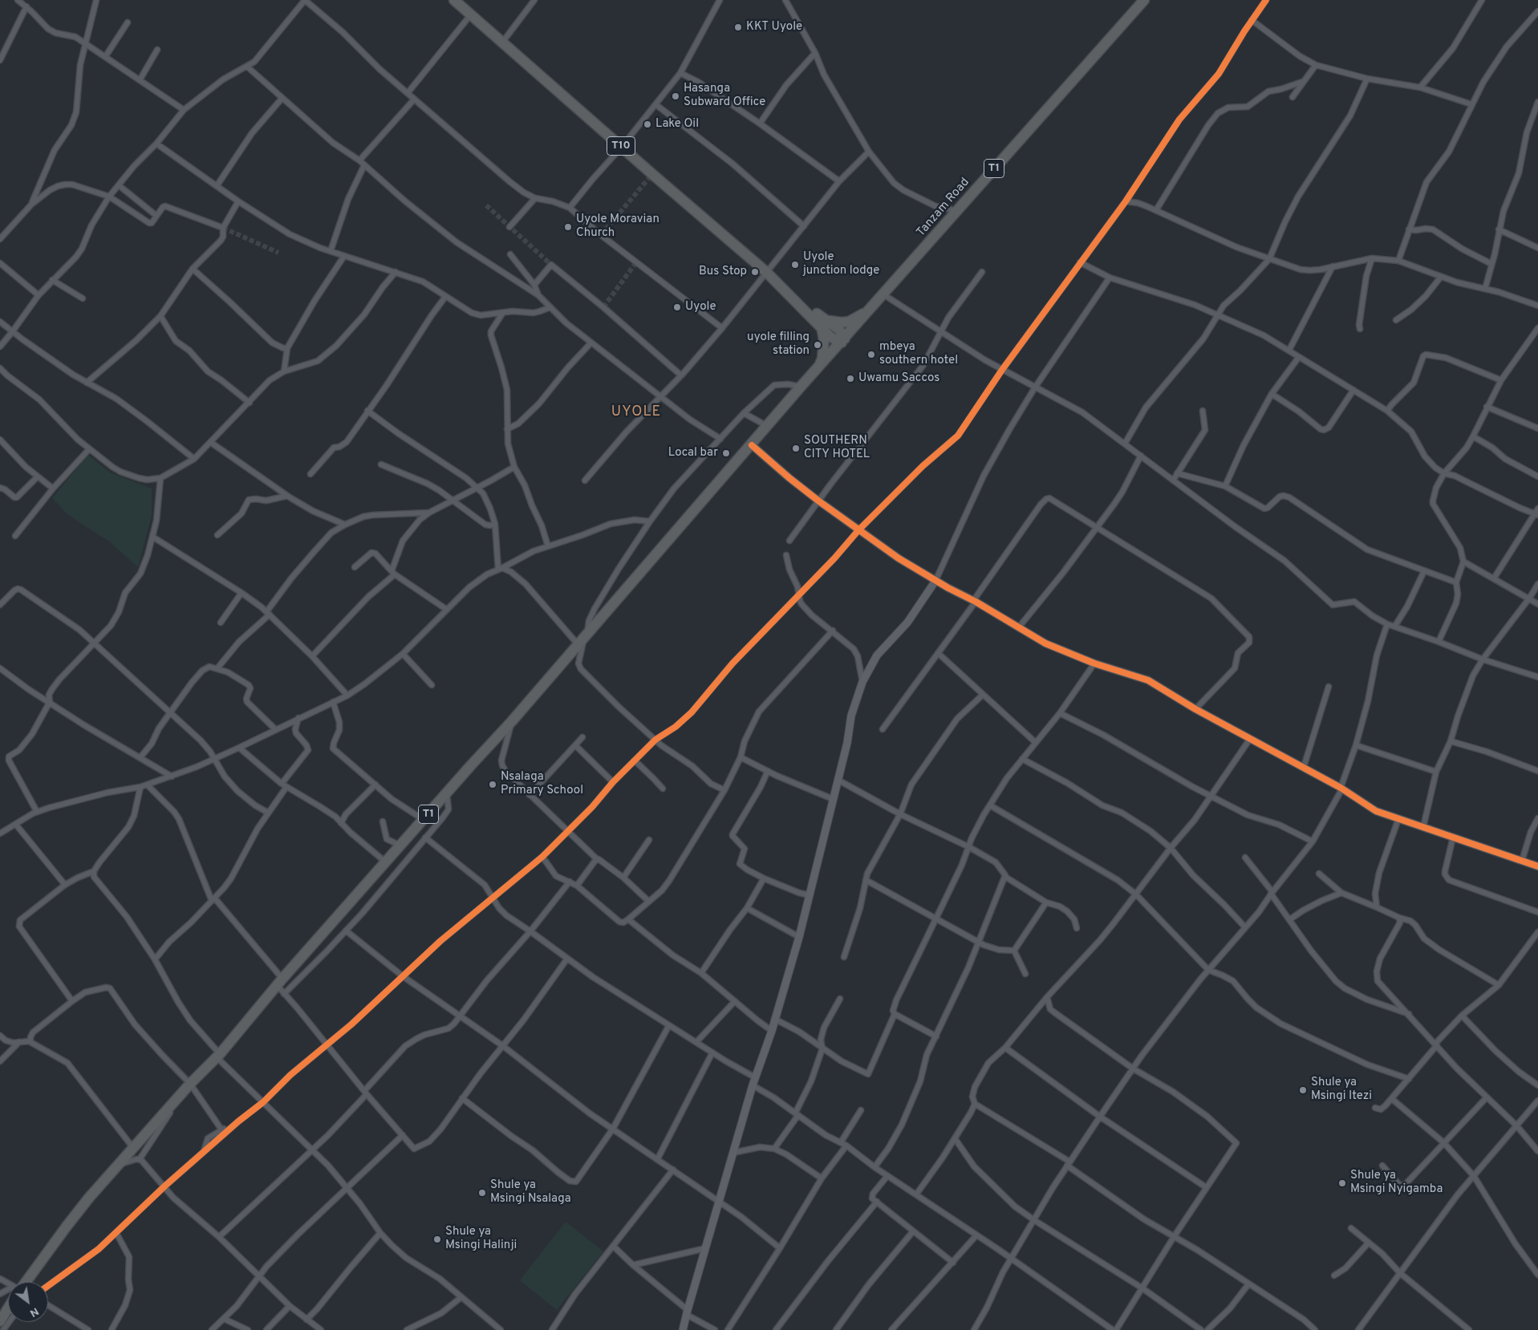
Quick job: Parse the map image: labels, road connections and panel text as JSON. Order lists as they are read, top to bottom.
{
  "streets": {
    "highway": ["T10", "T1", "Tanzam Road"]
  },
  "crossings": [
    ["T10", "T1"],
    ["T10", "Tanzam Road"],
    ["T1", "Tanzam Road"]
  ],
  "districts": ["UYOLE"],
  "places": [
    "KKT Uyole",
    "Hasanga Subward Office",
    "Lake Oil",
    "Uyole Moravian Church",
    "Uyole junction lodge",
    "Bus Stop",
    "Uyole",
    "uyole filling station",
    "mbeya southern hotel",
    "Uwamu Saccos",
    "SOUTHERN CITY HOTEL",
    "Local bar",
    "Nsalaga Primary School",
    "Shule ya Msingi Itezi",
    "Shule ya Msingi Nyigamba",
    "Shule ya Msingi Nsalaga",
    "Shule ya Msingi Halinji"
  ],
  "north": "bottom right"
}
